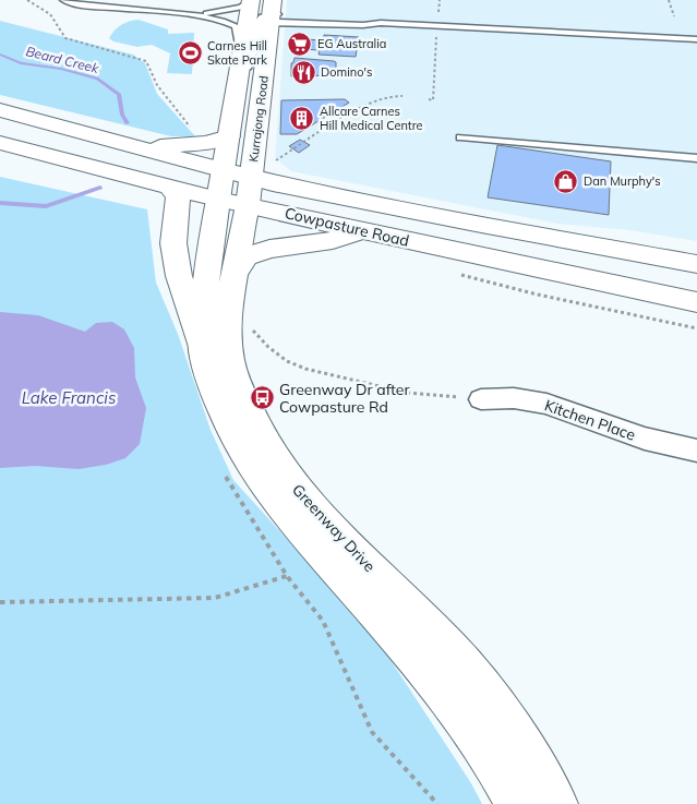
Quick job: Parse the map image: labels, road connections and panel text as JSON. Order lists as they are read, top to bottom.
{
  "streets": {
    "main road": ["Kurrajong Road", "Cowpasture Road", "Greenway Drive"],
    "street": ["Kitchen Place"]
  },
  "crossings": [
    ["Kurrajong Road", "Cowpasture Road"],
    ["Kurrajong Road", "Greenway Drive"],
    ["Cowpasture Road", "Greenway Drive"]
  ],
  "water": ["Beard Creek", "Lake Francis"],
  "places": {
    "supermarket": ["EG Australia"],
    "sports": ["Carnes Hill Skate Park"],
    "restaurant": ["Domino's"],
    "building": ["Allcare Carnes Hill Medical Centre"],
    "shop": ["Dan Murphy's"],
    "bus stop": ["Greenway Dr after Cowpasture Rd"]
  }
}
